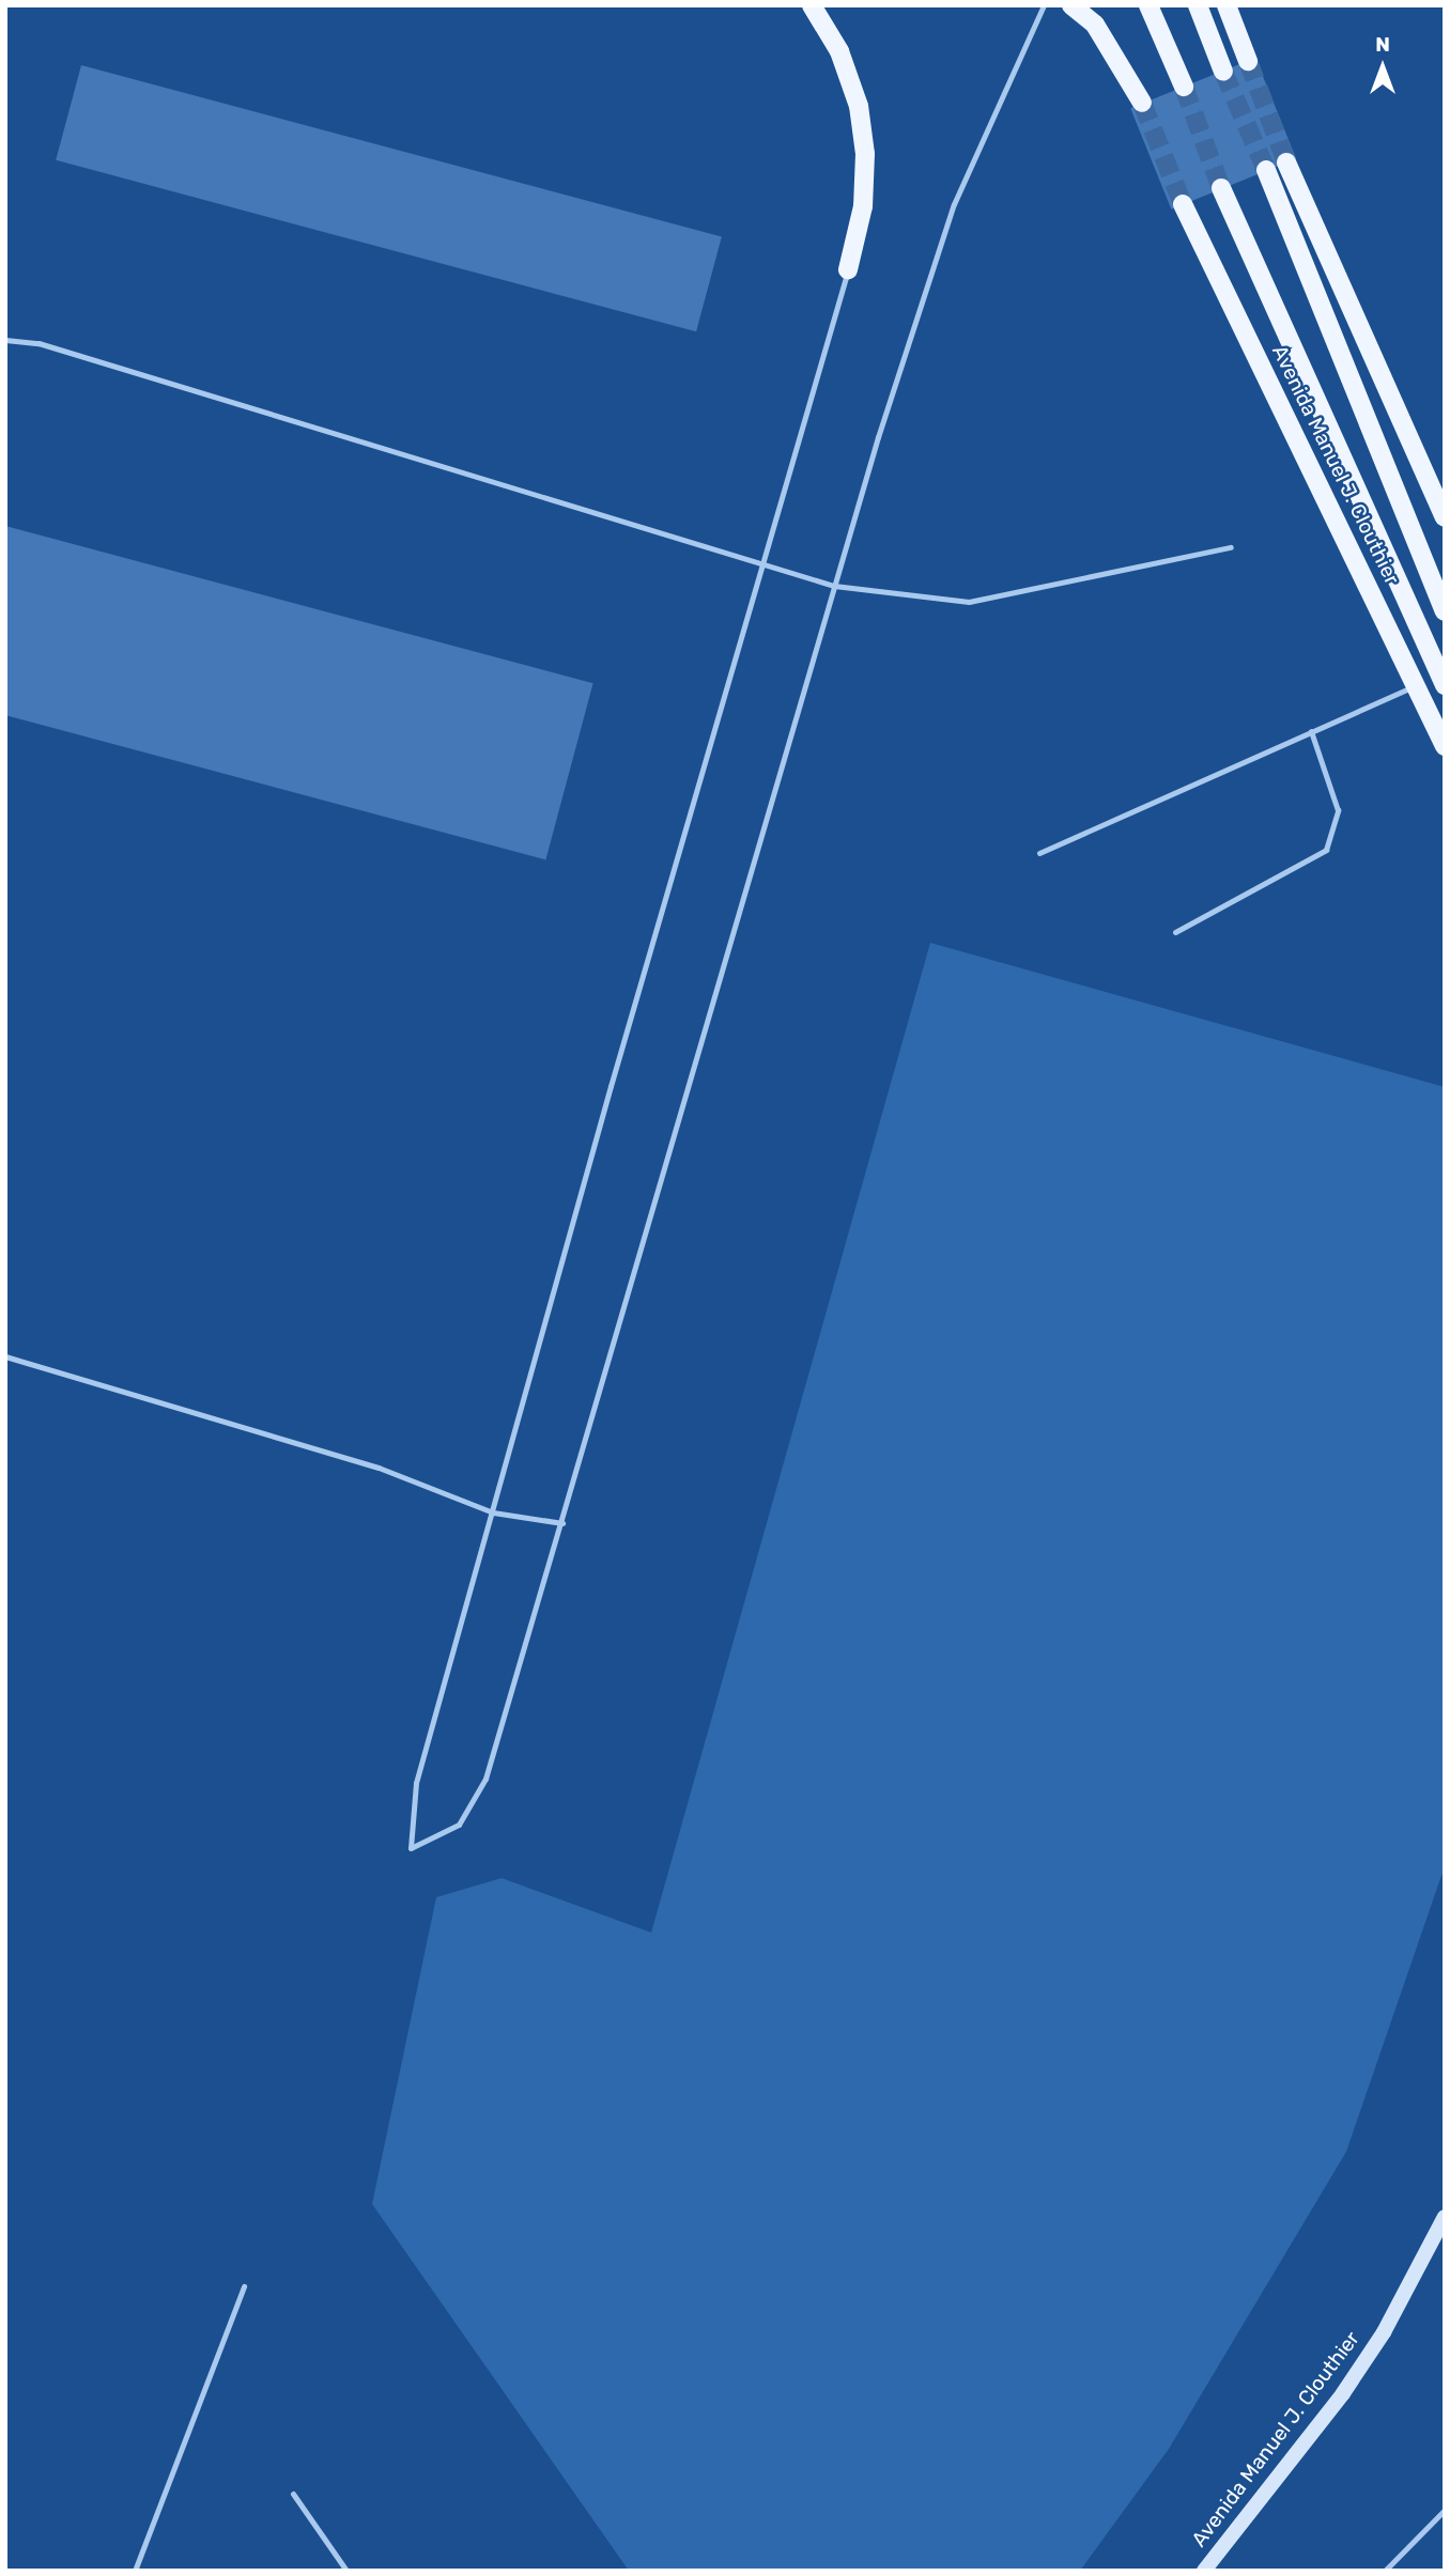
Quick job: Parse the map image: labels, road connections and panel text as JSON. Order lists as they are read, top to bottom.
{
  "streets": {
    "main road": ["Avenida Manuel J. Clouthier"]
  },
  "north": "top"
}
